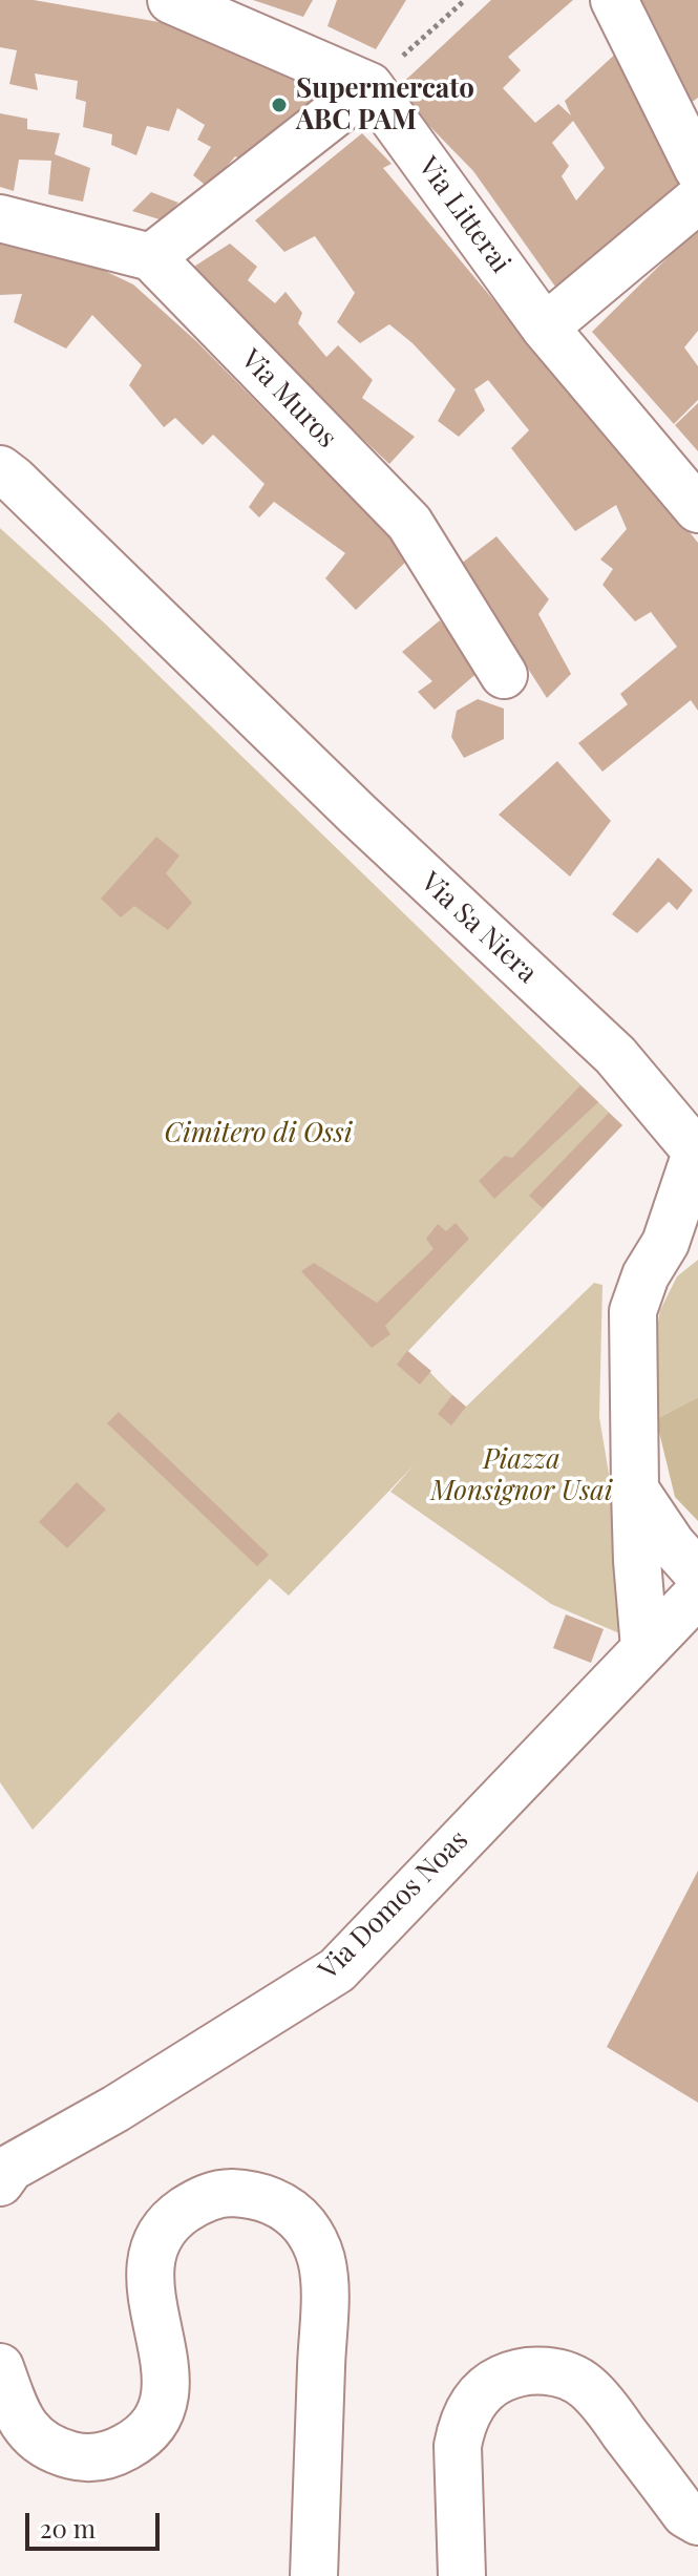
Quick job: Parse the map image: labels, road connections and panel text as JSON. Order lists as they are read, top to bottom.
{
  "streets": {
    "street": [
      "Via Litterai",
      "Via Muros",
      "Via Sa Niera",
      "Via Domos Noas"
    ]
  },
  "crossings": [
    ["Via Sa Niera", "Via Domos Noas"]
  ],
  "parks": ["Cimitero di Ossi", "Piazza Monsignor Usai"],
  "places": ["Supermercato ABC PAM"],
  "scale_bar": "20 m"
}
